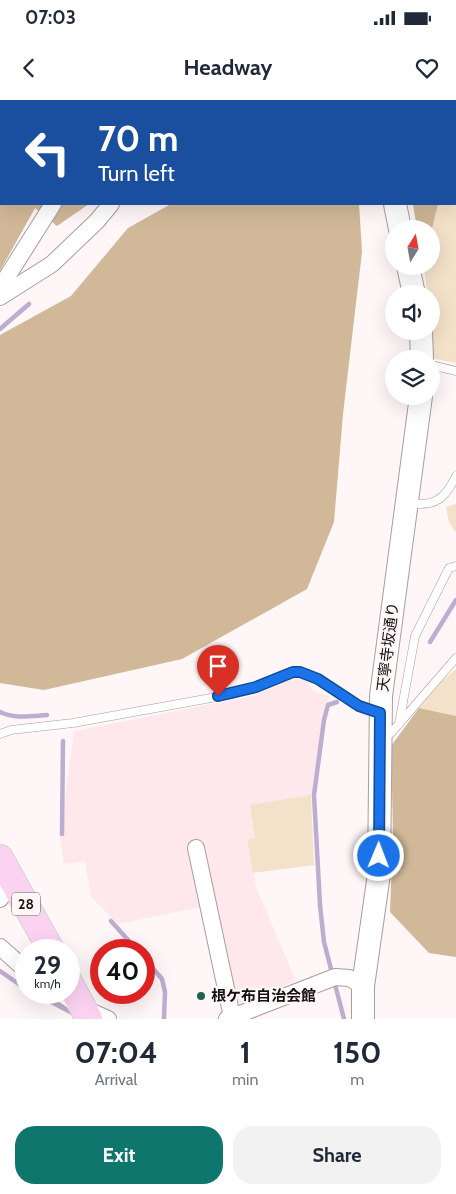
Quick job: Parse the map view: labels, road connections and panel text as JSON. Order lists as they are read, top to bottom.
{
  "streets": {
    "main road": ["28"],
    "street": ["天寧寺坂通り"]
  },
  "places": ["根ケ布自治会館"],
  "north": "top",
  "page": {
    "status": "07:03",
    "header": "Headway",
    "turn": ["70 m", "Turn left"],
    "speed": "29 km/h",
    "limit": "40",
    "eta": [
      "07:04",
      "Arrival",
      "1",
      "min",
      "150",
      "m"
    ],
    "buttons": ["Exit", "Share"]
  }
}
